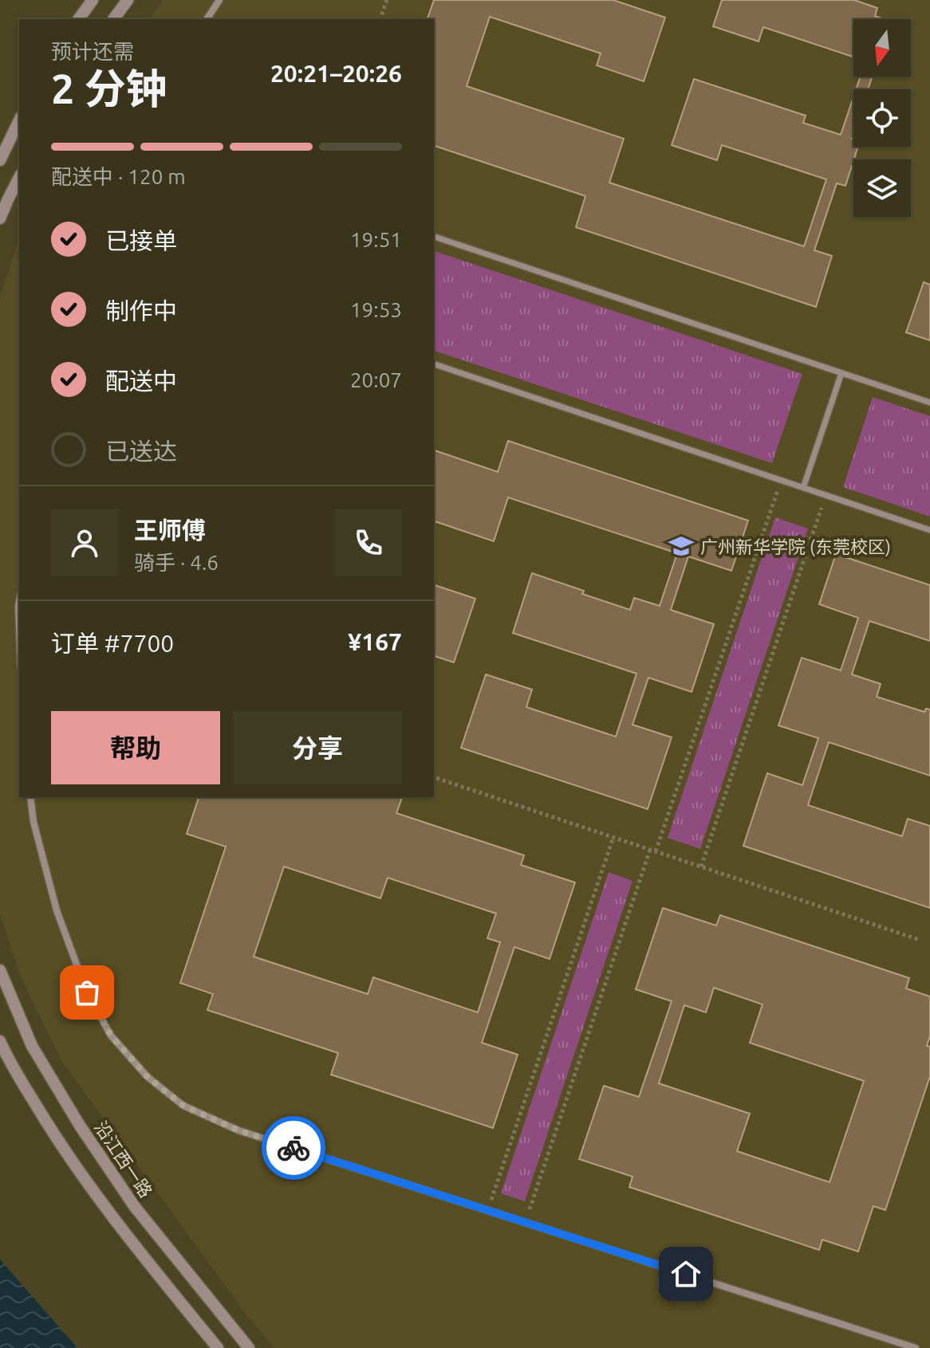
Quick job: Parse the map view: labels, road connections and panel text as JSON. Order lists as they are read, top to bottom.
{
  "streets": {
    "street": ["沿江西一路"]
  },
  "places": {
    "school or university": ["广州新华学院 (东莞校区)"]
  },
  "north": "bottom",
  "page": {
    "heading": ["2 分钟", "预计还需", "20:21–20:26"],
    "panel": [
      "王师傅",
      "骑手 · 4.6",
      "订单 #7700",
      "¥167"
    ],
    "bar": "配送中 · 120 m",
    "list": [
      ["已接单", "19:51"],
      ["制作中", "19:53"],
      ["配送中", "20:07"],
      "已送达"
    ],
    "buttons": ["帮助", "分享"]
  }
}
